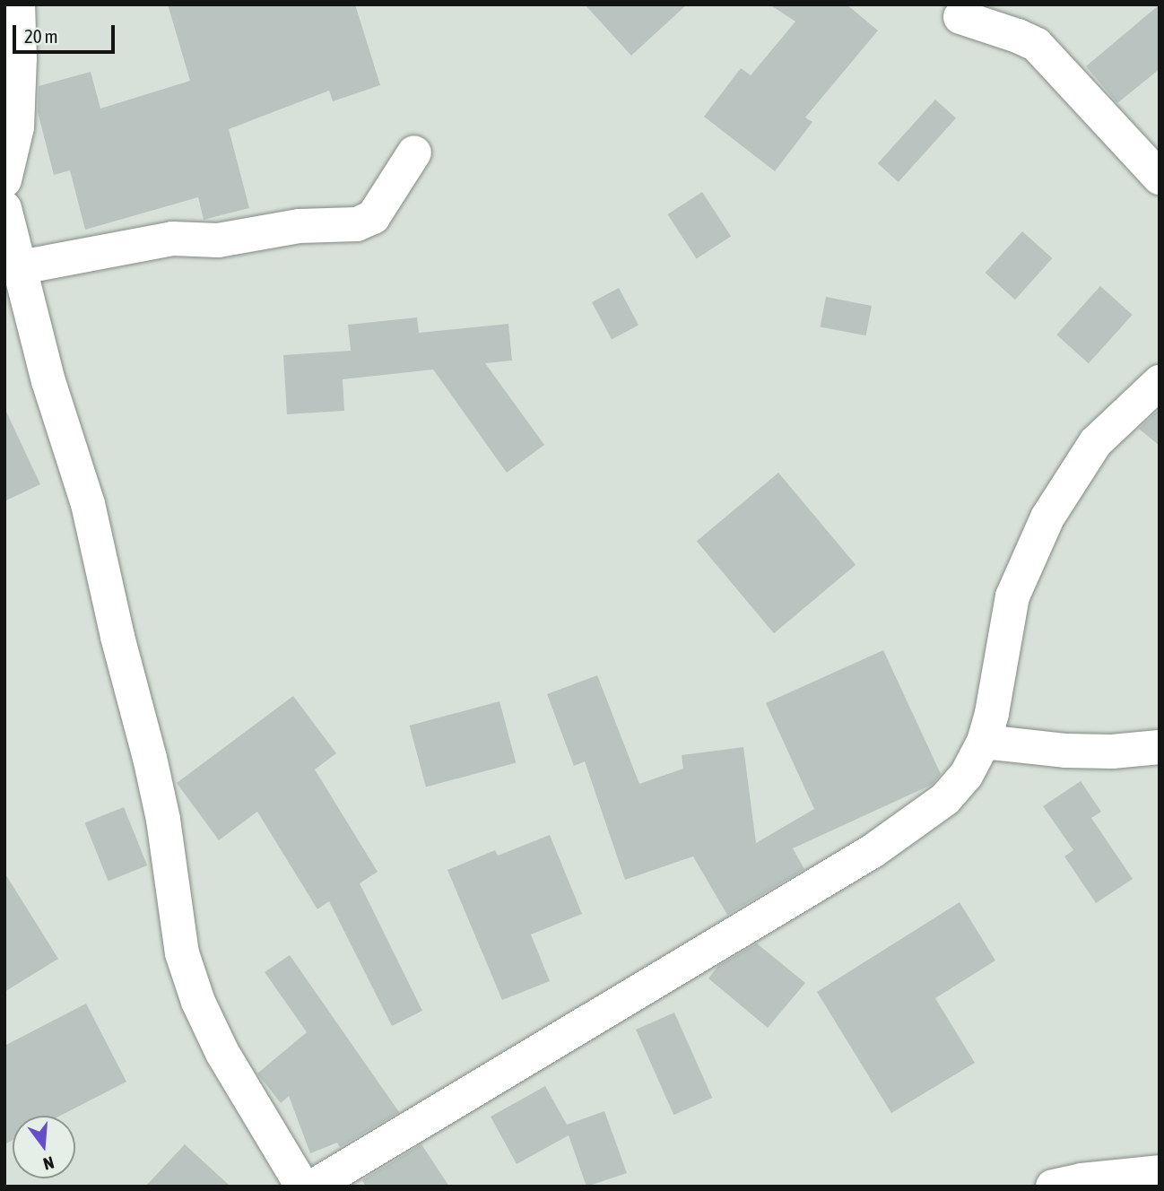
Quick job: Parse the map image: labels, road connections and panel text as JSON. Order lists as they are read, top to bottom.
{
  "scale_bar": "20 m",
  "north": "bottom"
}
